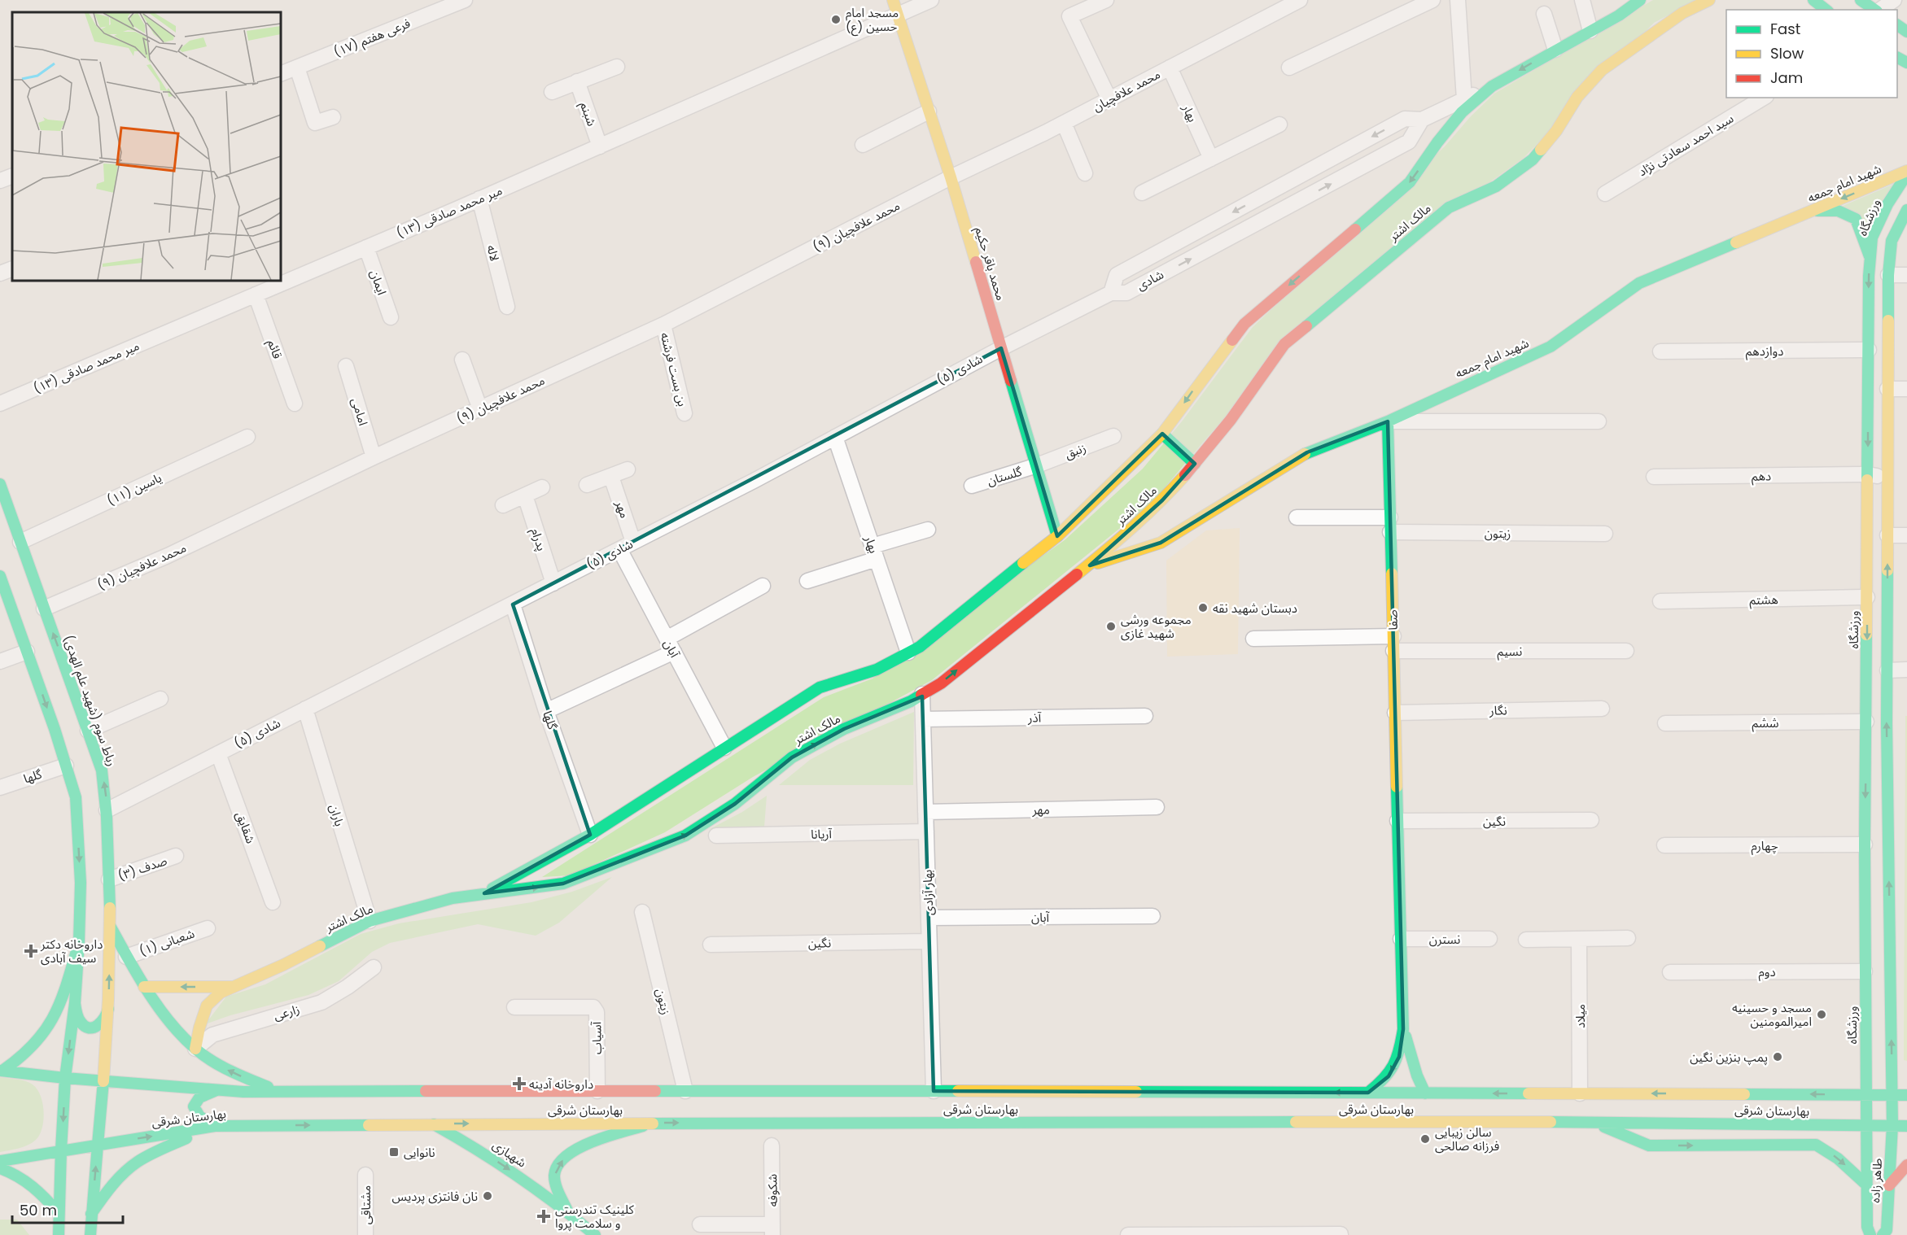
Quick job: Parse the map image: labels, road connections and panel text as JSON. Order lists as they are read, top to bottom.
{
  "streets": {
    "street": [
      "فرعی هفتم (۱۷)",
      "محمد علافچیان",
      "بهار",
      "شبنم",
      "سید احمد سعادتی نژاد",
      "شهید امام جمعه",
      "میر محمد صادقی (۱۳)",
      "ورزشگاه",
      "مالک اشتر",
      "محمد علافچیان (۹)",
      "لاله",
      "محمد باقر حکیم",
      "شادی",
      "ایمان",
      "قائم",
      "دوازدهم",
      "بن بست فرشته",
      "شادی (۵)",
      "امامی",
      "زنبق",
      "گلستان",
      "دهم",
      "یاسین (۱۱)",
      "مهر",
      "زیتون",
      "پدرام",
      "هشتم",
      "صفا",
      "آبان",
      "نسیم",
      "رباط سوم (شهید علم الهدی)",
      "نگار",
      "آذر",
      "گلها",
      "ششم",
      "باران",
      "نگین",
      "شقایق",
      "آریانا",
      "چهارم",
      "صدف (۳)",
      "بهار آزادی",
      "نسترن",
      "شعبانی (۱)",
      "دوم",
      "زارعی",
      "میلاد",
      "آسیاب",
      "بهارستان شرقی",
      "شهبازی",
      "طاهر زاده",
      "شکوفه",
      "مشتاقی"
    ]
  },
  "crossings": [
    ["محمد علافچیان", "بهار"],
    ["محمد علافچیان", "محمد علافچیان (۹)"],
    ["محمد علافچیان", "محمد باقر حکیم"],
    ["بهار", "مالک اشتر"],
    ["بهار", "شادی (۵)"],
    ["شبنم", "میر محمد صادقی (۱۳)"],
    ["شهید امام جمعه", "ورزشگاه"],
    ["شهید امام جمعه", "مالک اشتر"],
    ["شهید امام جمعه", "صفا"],
    ["میر محمد صادقی (۱۳)", "لاله"],
    ["میر محمد صادقی (۱۳)", "محمد باقر حکیم"],
    ["میر محمد صادقی (۱۳)", "ایمان"],
    ["میر محمد صادقی (۱۳)", "قائم"],
    ["ورزشگاه", "دوازدهم"],
    ["ورزشگاه", "دهم"],
    ["ورزشگاه", "هشتم"],
    ["ورزشگاه", "ششم"],
    ["ورزشگاه", "چهارم"],
    ["ورزشگاه", "دوم"],
    ["ورزشگاه", "بهارستان شرقی"],
    ["ورزشگاه", "طاهر زاده"],
    ["مالک اشتر", "محمد باقر حکیم"],
    ["مالک اشتر", "شادی"],
    ["مالک اشتر", "آبان"],
    ["مالک اشتر", "گلها"],
    ["مالک اشتر", "باران"],
    ["مالک اشتر", "بهار آزادی"],
    ["محمد علافچیان (۹)", "محمد باقر حکیم"],
    ["محمد علافچیان (۹)", "بن بست فرشته"],
    ["محمد علافچیان (۹)", "امامی"],
    ["محمد علافچیان (۹)", "رباط سوم (شهید علم الهدی)"],
    ["محمد باقر حکیم", "شادی (۵)"],
    ["محمد باقر حکیم", "زنبق"],
    ["محمد باقر حکیم", "گلستان"],
    ["شادی", "شادی (۵)"],
    ["شادی (۵)", "مهر"],
    ["شادی (۵)", "پدرام"],
    ["شادی (۵)", "آبان"],
    ["شادی (۵)", "رباط سوم (شهید علم الهدی)"],
    ["شادی (۵)", "گلها"],
    ["شادی (۵)", "باران"],
    ["شادی (۵)", "شقایق"],
    ["زنبق", "گلستان"],
    ["یاسین (۱۱)", "رباط سوم (شهید علم الهدی)"],
    ["مهر", "بهار آزادی"],
    ["زیتون", "صفا"],
    ["زیتون", "بهارستان شرقی"],
    ["صفا", "نسیم"],
    ["صفا", "نگار"],
    ["صفا", "نگین"],
    ["صفا", "نسترن"],
    ["آبان", "بهار آزادی"],
    ["رباط سوم (شهید علم الهدی)", "صدف (۳)"],
    ["رباط سوم (شهید علم الهدی)", "بهارستان شرقی"],
    ["آذر", "بهار آزادی"],
    ["نگین", "بهار آزادی"],
    ["آریانا", "بهار آزادی"],
    ["بهار آزادی", "بهارستان شرقی"],
    ["میلاد", "بهارستان شرقی"],
    ["آسیاب", "بهارستان شرقی"],
    ["بهارستان شرقی", "شهبازی"],
    ["بهارستان شرقی", "طاهر زاده"]
  ],
  "places": {
    "other": [
      "مسجد امام حسین (ع)",
      "دبستان شهید نقه",
      "مجموعه ورشی شهید غازی",
      "مسجد و حسینیه امیرالمومنین",
      "پمپ بنزین نگین",
      "سالن زیبایی فرزانه صالحی",
      "نان فانتزی پردیس"
    ],
    "health": ["داروخانه دکتر سیف آبادی", "داروخانه آدینه", "کلینیک تندرستی و سلامت پروا"],
    "transit": ["نانوایی"]
  },
  "legend": ["Fast", "Slow", "Jam"],
  "scale_bar": "50 m"
}
